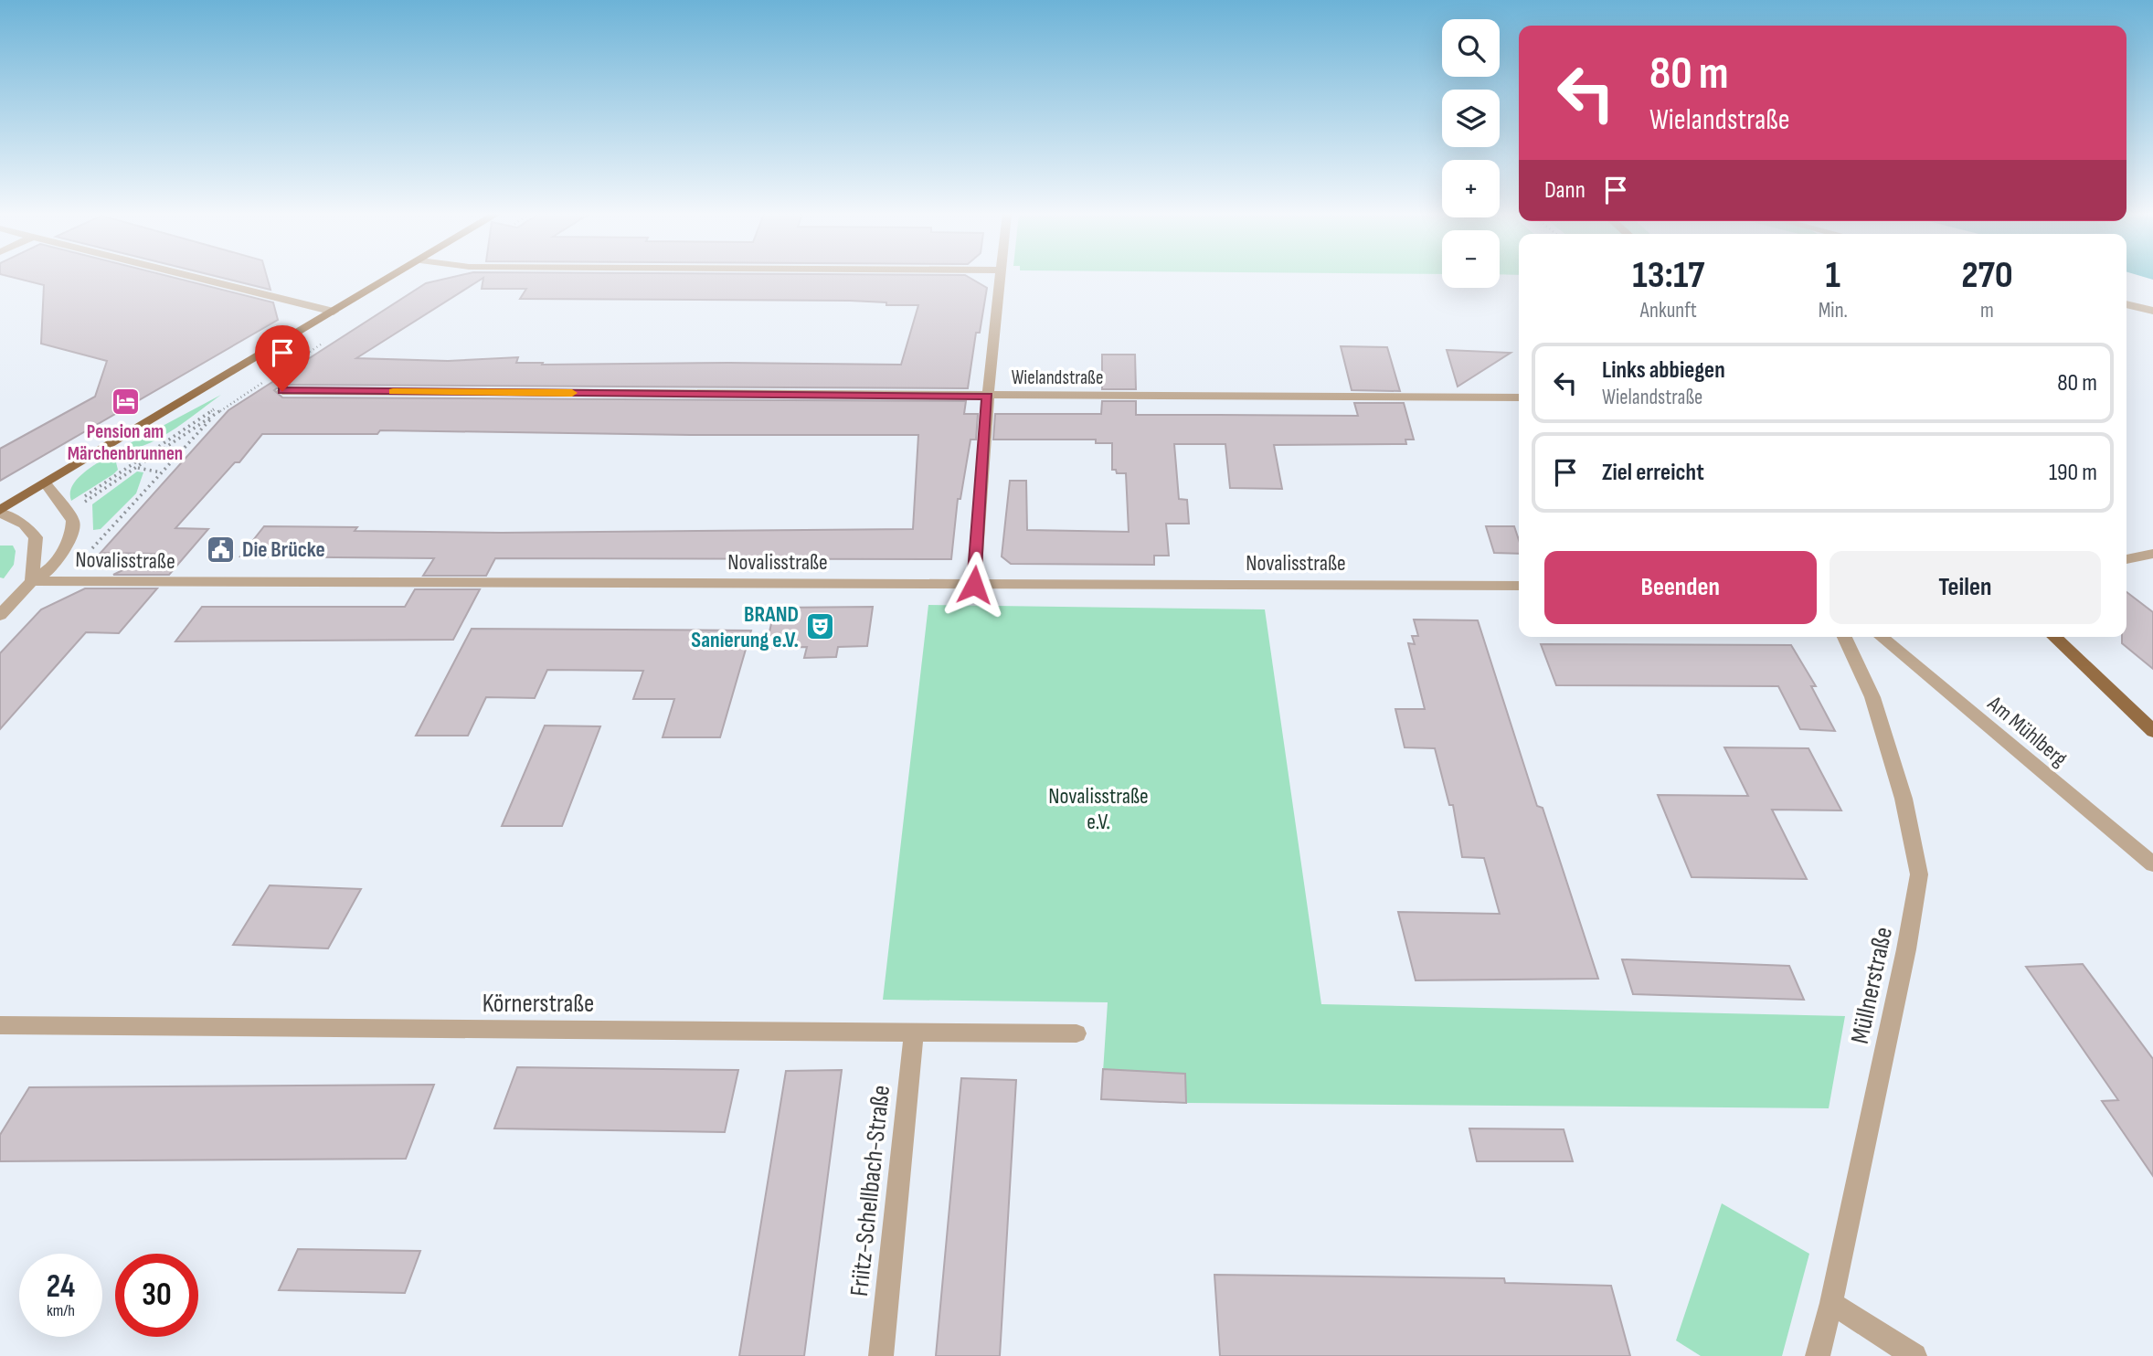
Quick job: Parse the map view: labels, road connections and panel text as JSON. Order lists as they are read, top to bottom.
{
  "streets": {
    "street": [
      "Wielandstraße",
      "Novalisstraße",
      "Am Mühlberg",
      "Müllnerstraße",
      "Körnerstraße",
      "Friitz-Schellbach-Straße"
    ]
  },
  "crossings": [
    ["Körnerstraße", "Friitz-Schellbach-Straße"]
  ],
  "parks": ["Novalisstraße e.V."],
  "places": {
    "hotel": ["Pension am Märchenbrunnen"],
    "public building": ["Die Brücke"],
    "theatre": ["BRAND Sanierung e.V."]
  },
  "page": {
    "map_buttons": ["+", "−"],
    "turn": ["80 m", "Wielandstraße"],
    "then": "Dann",
    "eta": [
      "13:17",
      "Ankunft",
      "1",
      "Min.",
      "270",
      "m"
    ],
    "list": [
      {
        "name": "Links abbiegen",
        "note": "Wielandstraße",
        "value": "80 m"
      },
      {
        "name": "Ziel erreicht",
        "value": "190 m"
      }
    ],
    "buttons": ["Beenden", "Teilen"],
    "speed": "24 km/h",
    "limit": "30"
  }
}
